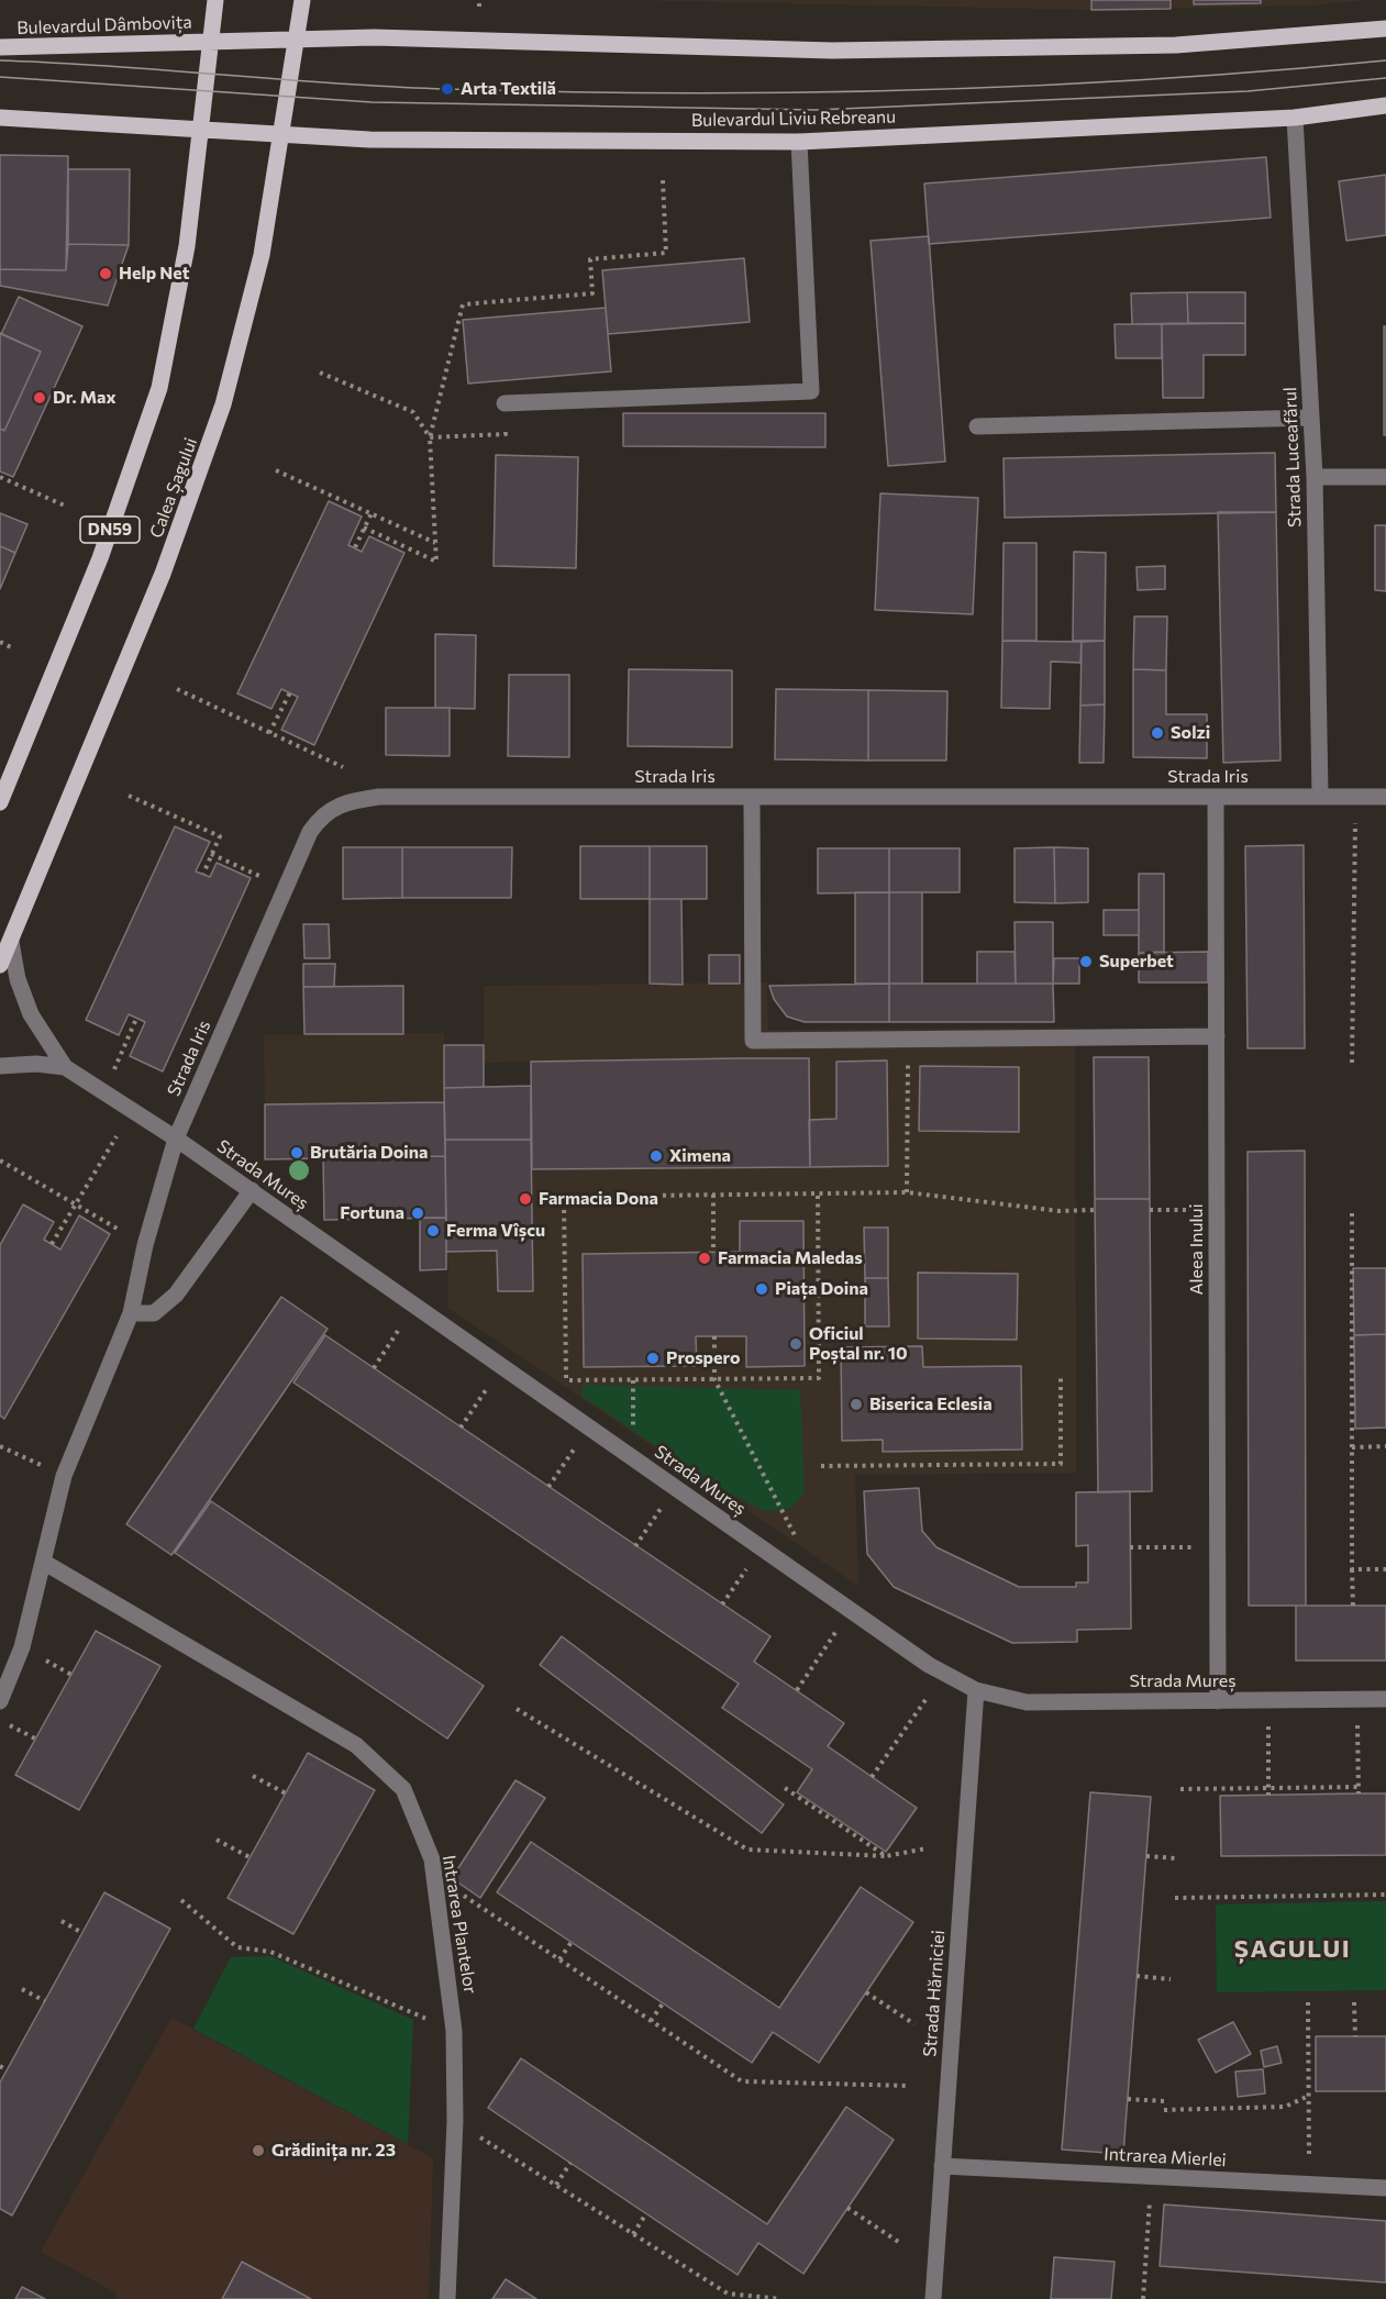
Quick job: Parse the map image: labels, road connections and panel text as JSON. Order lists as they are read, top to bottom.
{
  "streets": {
    "main road": [
      "Bulevardul Dâmbovița",
      "Bulevardul Liviu Rebreanu",
      "Calea Șagului",
      "DN59"
    ],
    "street": [
      "Strada Luceafărul",
      "Strada Iris",
      "Strada Mureș",
      "Aleea Inului",
      "Intrarea Plantelor",
      "Strada Hărniciei",
      "Intrarea Mierlei"
    ]
  },
  "crossings": [
    ["Bulevardul Dâmbovița", "DN59"],
    ["Bulevardul Liviu Rebreanu", "Strada Luceafărul"],
    ["Bulevardul Liviu Rebreanu", "Calea Șagului"],
    ["Bulevardul Liviu Rebreanu", "DN59"],
    ["Strada Luceafărul", "Strada Iris"],
    ["Calea Șagului", "Strada Mureș"],
    ["Strada Iris", "Strada Mureș"],
    ["Strada Iris", "Aleea Inului"],
    ["Strada Iris", "Intrarea Plantelor"],
    ["Strada Mureș", "Aleea Inului"],
    ["Strada Mureș", "Strada Hărniciei"],
    ["Strada Hărniciei", "Intrarea Mierlei"]
  ],
  "districts": ["ȘAGULUI"],
  "places": [
    "Arta Textilă",
    "Help Net",
    "Dr. Max",
    "Solzi",
    "Superbet",
    "Brutăria Doina",
    "Ximena",
    "Farmacia Dona",
    "Fortuna",
    "Ferma Vîșcu",
    "Farmacia Maledas",
    "Piața Doina",
    "Oficiul Poștal nr. 10",
    "Prospero",
    "Biserica Eclesia",
    "Grădinița nr. 23"
  ]
}
